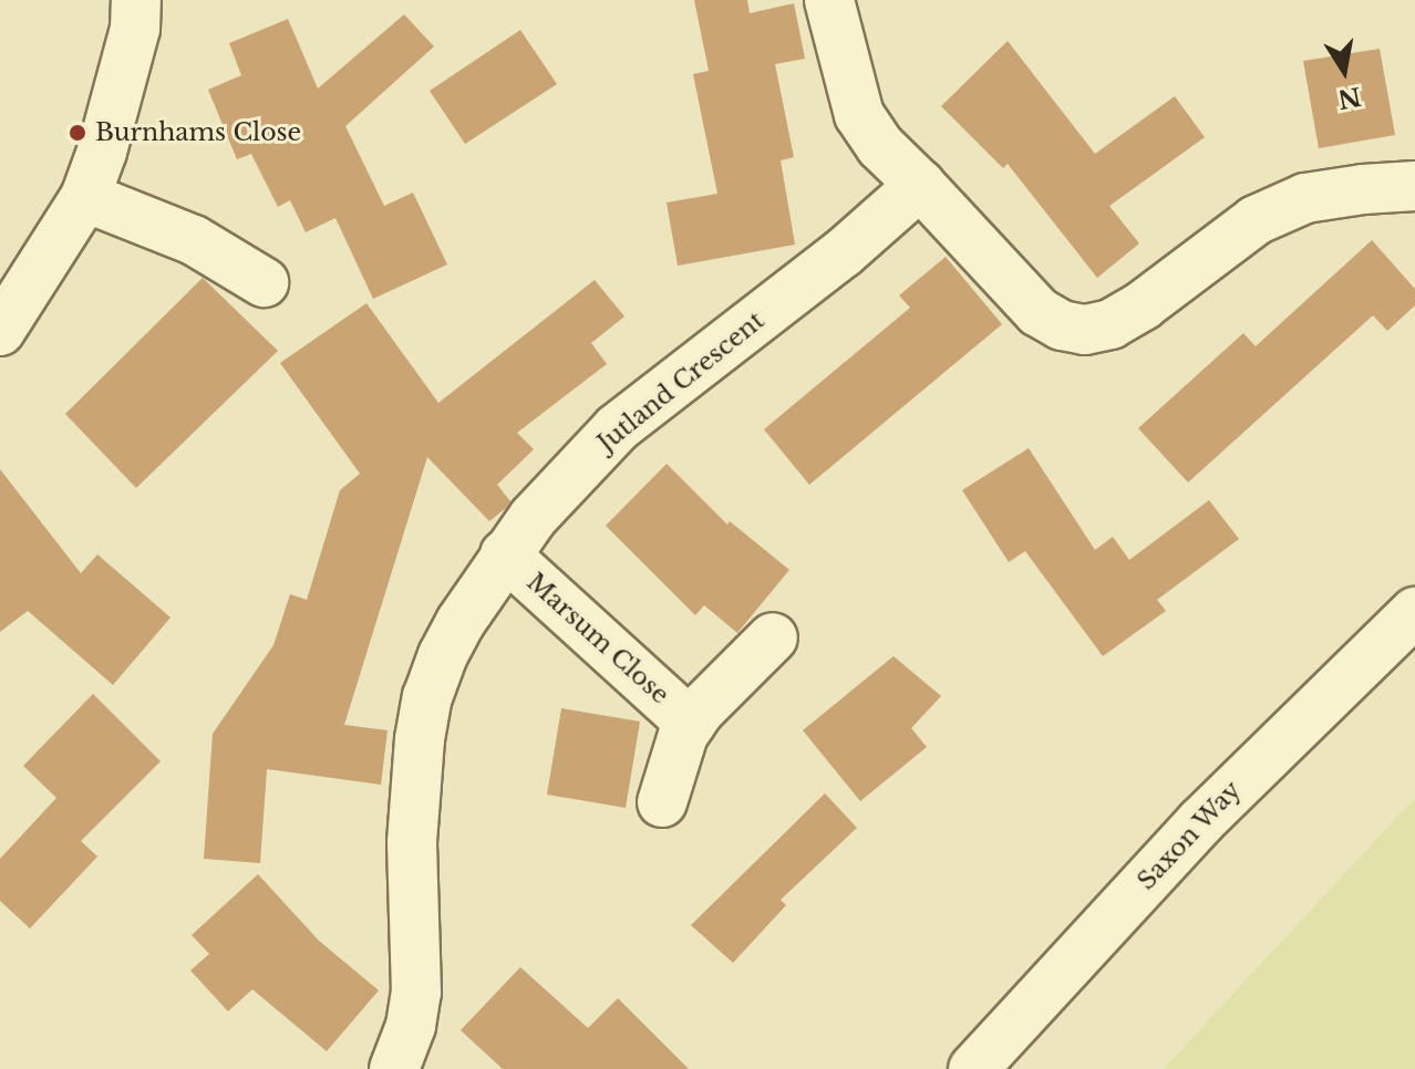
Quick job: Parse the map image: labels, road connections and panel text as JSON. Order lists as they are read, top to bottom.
{
  "streets": {
    "street": ["Jutland Crescent", "Marsum Close", "Saxon Way"]
  },
  "crossings": [
    ["Jutland Crescent", "Marsum Close"]
  ],
  "places": ["Burnhams Close"],
  "north": "bottom"
}
